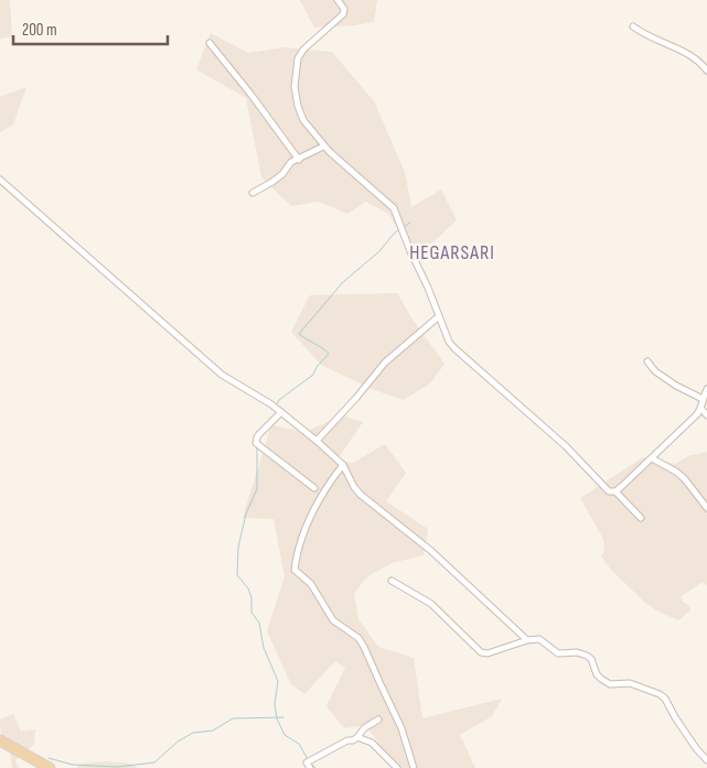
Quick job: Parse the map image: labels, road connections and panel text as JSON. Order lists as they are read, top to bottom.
{
  "districts": ["HEGARSARI"],
  "scale_bar": "200 m"
}
